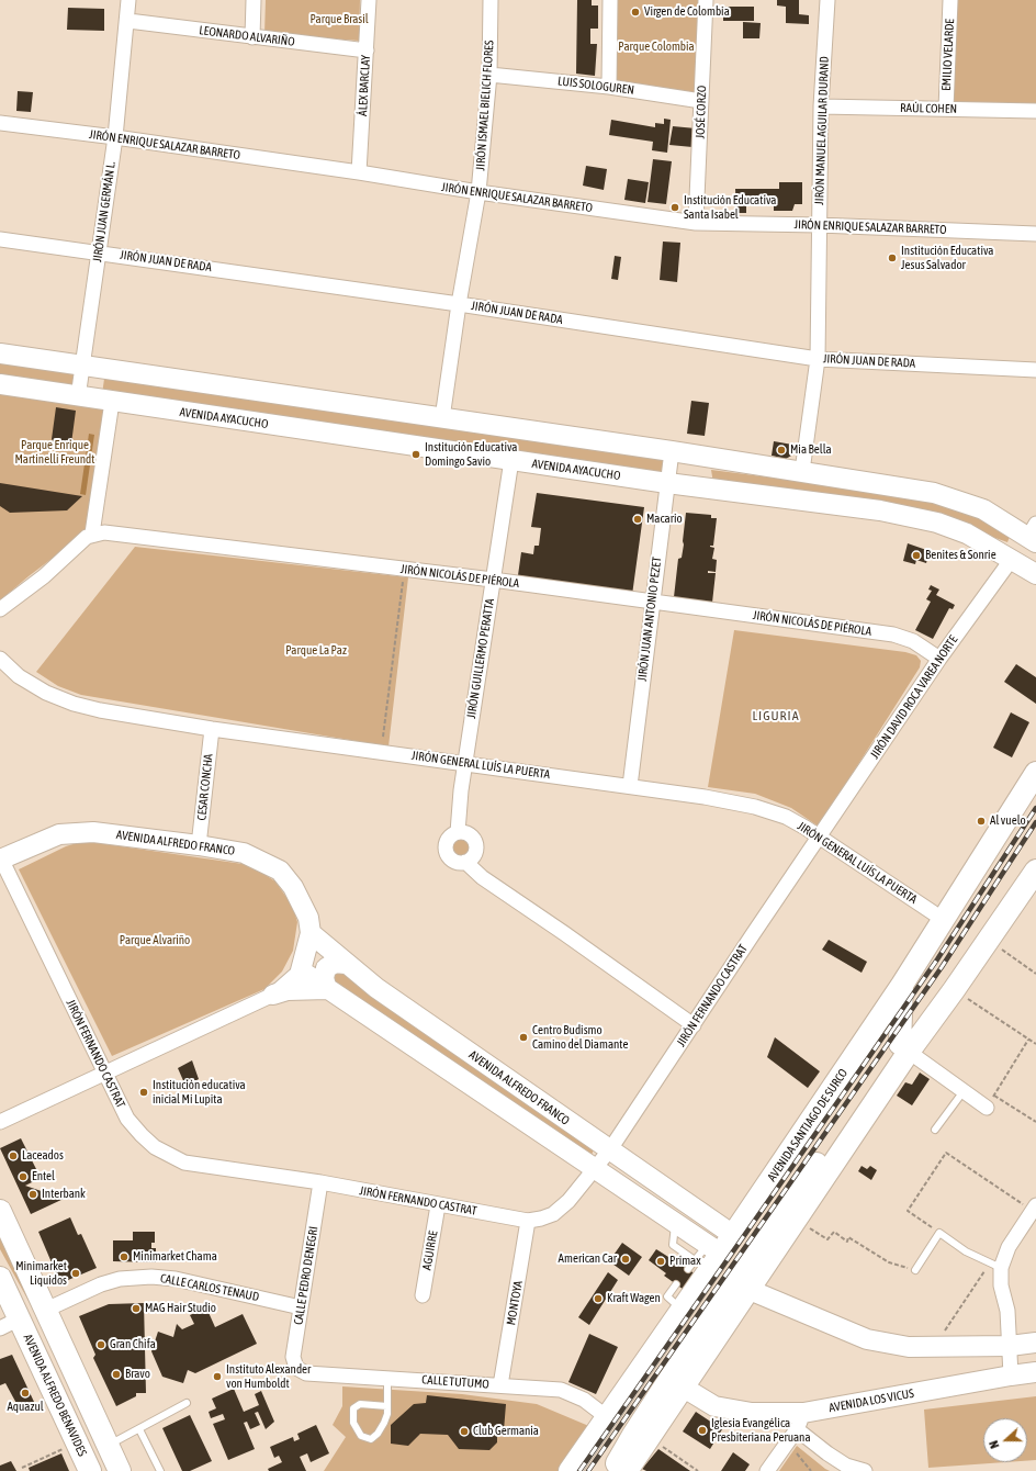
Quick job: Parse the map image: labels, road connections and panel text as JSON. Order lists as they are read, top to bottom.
{
  "streets": {
    "main road": ["AVENIDA SANTIAGO DE SURCO", "AVENIDA ALFREDO BENAVIDES"],
    "street": [
      "LEONARDO ALVARIÑO",
      "EMILIO VELARDE",
      "ÁLEX BARCLAY",
      "LUIS SOLOGUREN",
      "JIRÓN ISMAEL BIELICH FLORES",
      "RAÚL COHEN",
      "JOSÉ CORZO",
      "JIRÓN MANUEL AGUILAR DURAND",
      "JIRÓN ENRIQUE SALAZAR BARRETO",
      "JIRÓN JUAN GERMÁN L.",
      "JIRÓN JUAN DE RADA",
      "AVENIDA AYACUCHO",
      "JIRÓN NICOLÁS DE PIÉROLA",
      "JIRÓN JUAN ANTONIO PEZET",
      "JIRÓN GUILLERMO PERATTA",
      "JIRÓN DAVID ROCA VAREA NORTE",
      "JIRÓN GENERAL LUÍS LA PUERTA",
      "CESAR CONCHA",
      "AVENIDA ALFREDO FRANCO",
      "JIRÓN FERNANDO CASTRAT",
      "AGUIRRE",
      "CALLE PEDRO DENEGRI",
      "CALLE CARLOS TENAUD",
      "MONTOYA",
      "CALLE TUTUMO",
      "AVENIDA LOS VICUS"
    ]
  },
  "crossings": [
    ["LEONARDO ALVARIÑO", "ÁLEX BARCLAY"],
    ["LEONARDO ALVARIÑO", "JIRÓN JUAN GERMÁN L."],
    ["EMILIO VELARDE", "RAÚL COHEN"],
    ["ÁLEX BARCLAY", "JIRÓN ENRIQUE SALAZAR BARRETO"],
    ["LUIS SOLOGUREN", "JIRÓN ISMAEL BIELICH FLORES"],
    ["LUIS SOLOGUREN", "JOSÉ CORZO"],
    ["JIRÓN ISMAEL BIELICH FLORES", "JIRÓN ENRIQUE SALAZAR BARRETO"],
    ["JIRÓN ISMAEL BIELICH FLORES", "JIRÓN JUAN DE RADA"],
    ["RAÚL COHEN", "JIRÓN MANUEL AGUILAR DURAND"],
    ["JOSÉ CORZO", "JIRÓN ENRIQUE SALAZAR BARRETO"],
    ["JIRÓN MANUEL AGUILAR DURAND", "JIRÓN ENRIQUE SALAZAR BARRETO"],
    ["JIRÓN MANUEL AGUILAR DURAND", "JIRÓN JUAN DE RADA"],
    ["JIRÓN ENRIQUE SALAZAR BARRETO", "JIRÓN JUAN GERMÁN L."],
    ["JIRÓN JUAN GERMÁN L.", "JIRÓN JUAN DE RADA"],
    ["JIRÓN JUAN GERMÁN L.", "AVENIDA AYACUCHO"],
    ["AVENIDA AYACUCHO", "JIRÓN JUAN ANTONIO PEZET"],
    ["AVENIDA AYACUCHO", "JIRÓN GUILLERMO PERATTA"],
    ["AVENIDA AYACUCHO", "JIRÓN DAVID ROCA VAREA NORTE"],
    ["JIRÓN NICOLÁS DE PIÉROLA", "JIRÓN JUAN ANTONIO PEZET"],
    ["JIRÓN NICOLÁS DE PIÉROLA", "JIRÓN GUILLERMO PERATTA"],
    ["JIRÓN NICOLÁS DE PIÉROLA", "JIRÓN DAVID ROCA VAREA NORTE"],
    ["JIRÓN JUAN ANTONIO PEZET", "JIRÓN GENERAL LUÍS LA PUERTA"],
    ["JIRÓN GUILLERMO PERATTA", "JIRÓN GENERAL LUÍS LA PUERTA"],
    ["JIRÓN DAVID ROCA VAREA NORTE", "JIRÓN GENERAL LUÍS LA PUERTA"],
    ["JIRÓN DAVID ROCA VAREA NORTE", "JIRÓN FERNANDO CASTRAT"],
    ["JIRÓN GENERAL LUÍS LA PUERTA", "CESAR CONCHA"],
    ["JIRÓN GENERAL LUÍS LA PUERTA", "JIRÓN FERNANDO CASTRAT"],
    ["JIRÓN GENERAL LUÍS LA PUERTA", "AVENIDA SANTIAGO DE SURCO"],
    ["CESAR CONCHA", "AVENIDA ALFREDO FRANCO"],
    ["AVENIDA ALFREDO FRANCO", "JIRÓN FERNANDO CASTRAT"],
    ["AVENIDA ALFREDO FRANCO", "AVENIDA SANTIAGO DE SURCO"],
    ["JIRÓN FERNANDO CASTRAT", "AGUIRRE"],
    ["JIRÓN FERNANDO CASTRAT", "CALLE PEDRO DENEGRI"],
    ["JIRÓN FERNANDO CASTRAT", "MONTOYA"],
    ["AVENIDA SANTIAGO DE SURCO", "CALLE TUTUMO"],
    ["CALLE PEDRO DENEGRI", "CALLE CARLOS TENAUD"],
    ["CALLE PEDRO DENEGRI", "CALLE TUTUMO"],
    ["MONTOYA", "CALLE TUTUMO"]
  ],
  "districts": ["LIGURIA"],
  "parks": [
    "Parque Brasil",
    "Parque Colombia",
    "Parque Enrique Martinelli Freundt",
    "Parque La Paz",
    "Parque Alvariño"
  ],
  "places": [
    "Virgen de Colombia",
    "Institución Educativa Santa Isabel",
    "Institución Educativa Jesus Salvador",
    "Mia Bella",
    "Institución Educativa Domingo Savio",
    "Macario",
    "Benites & Sonrie",
    "Al vuelo",
    "Centro Budismo Camino del Diamante",
    "Institución educativa inicial Mi Lupita",
    "Laceados",
    "Entel",
    "Interbank",
    "Minimarket Chama",
    "American Car",
    "Primax",
    "Minimarket Liquidos",
    "Kraft Wagen",
    "MAG Hair Studio",
    "Gran Chifa",
    "Bravo",
    "Instituto Alexander von Humboldt",
    "Aquazul",
    "Iglesia Evangélica Presbiteriana Peruana",
    "Club Germania"
  ],
  "north": "left"
}
